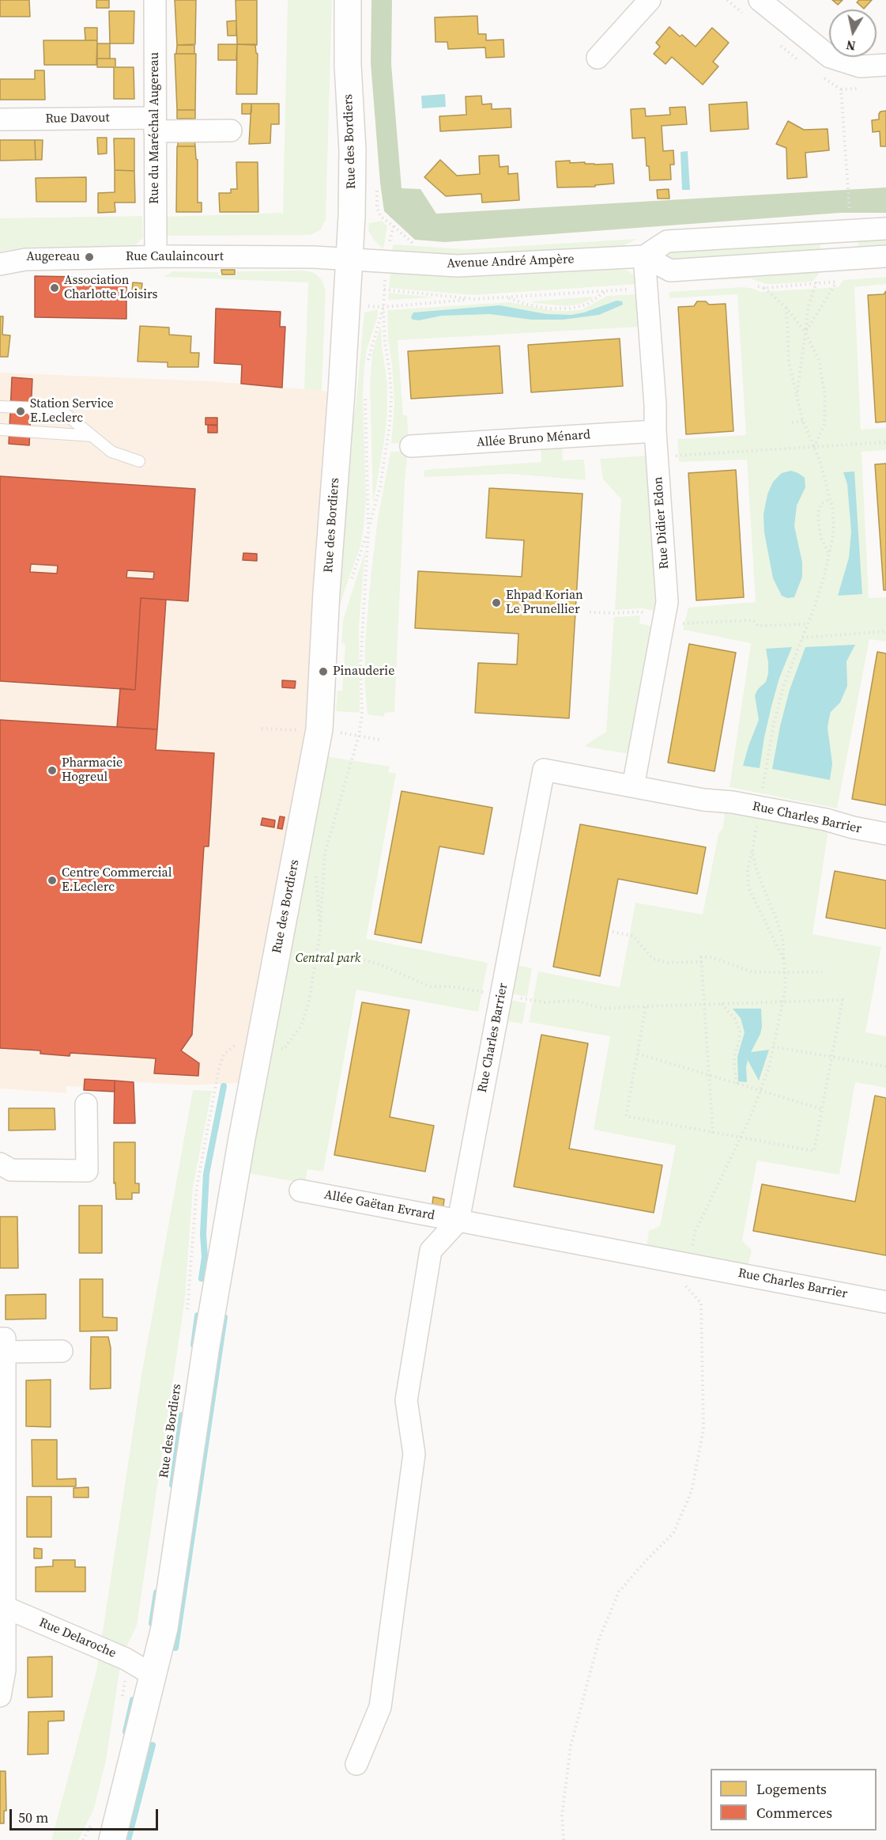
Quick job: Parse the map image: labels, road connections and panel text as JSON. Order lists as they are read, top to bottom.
{
  "streets": {
    "street": [
      "Rue Davout",
      "Rue du Maréchal Augereau",
      "Rue des Bordiers",
      "Rue Caulaincourt",
      "Avenue André Ampère",
      "Allée Bruno Ménard",
      "Rue Didier Edon",
      "Rue Charles Barrier",
      "Allée Gaëtan Evrard",
      "Rue Delaroche"
    ]
  },
  "crossings": [
    ["Rue Davout", "Rue du Maréchal Augereau"],
    ["Rue du Maréchal Augereau", "Rue Caulaincourt"],
    ["Rue des Bordiers", "Rue Caulaincourt"],
    ["Rue des Bordiers", "Avenue André Ampère"],
    ["Rue des Bordiers", "Rue Delaroche"],
    ["Rue Caulaincourt", "Avenue André Ampère"],
    ["Avenue André Ampère", "Rue Didier Edon"],
    ["Allée Bruno Ménard", "Rue Didier Edon"],
    ["Rue Didier Edon", "Rue Charles Barrier"],
    ["Rue Charles Barrier", "Allée Gaëtan Evrard"]
  ],
  "parks": ["Central park"],
  "places": [
    "Augereau",
    "Association Charlotte Loisirs",
    "Station Service E.Leclerc",
    "Ehpad Korian Le Prunellier",
    "Pinauderie",
    "Pharmacie Hogreul",
    "Centre Commercial E.Leclerc"
  ],
  "legend": ["Logements", "Commerces"],
  "scale_bar": "50 m",
  "north": "bottom"
}
